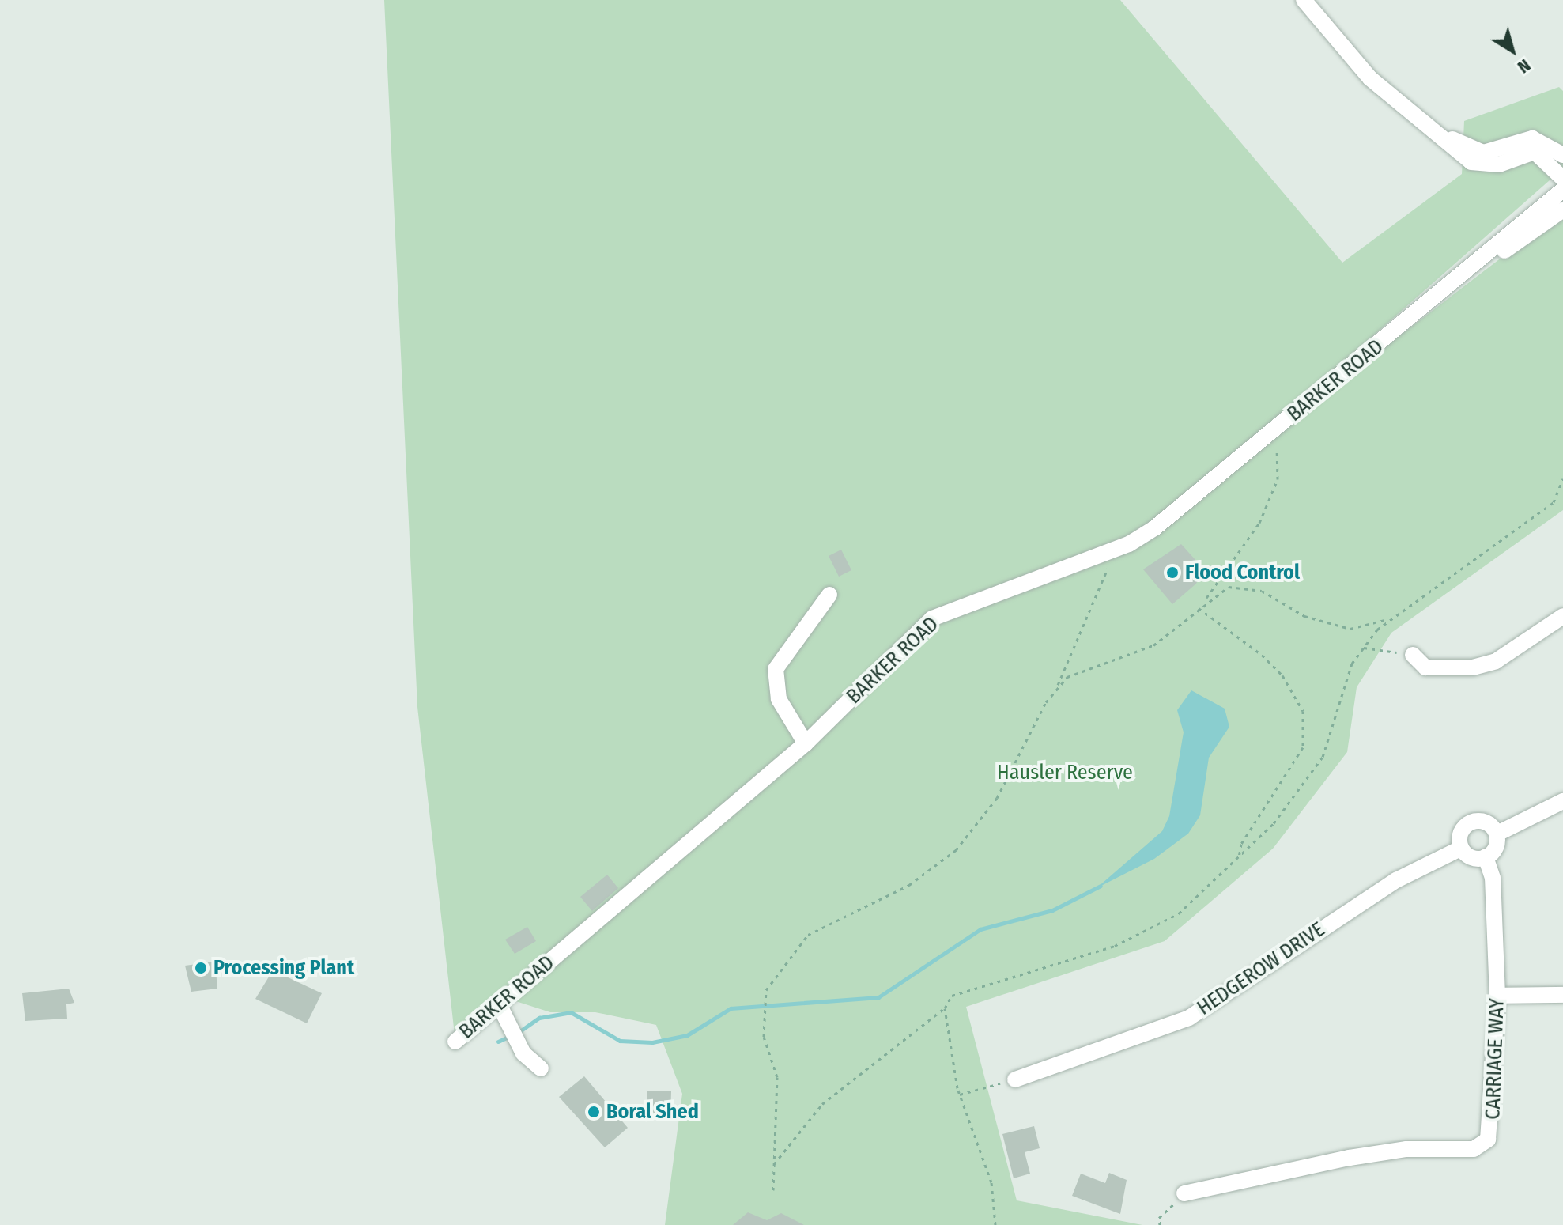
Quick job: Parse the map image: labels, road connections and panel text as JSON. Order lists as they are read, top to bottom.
{
  "streets": {
    "street": ["BARKER ROAD", "HEDGEROW DRIVE", "CARRIAGE WAY"]
  },
  "crossings": [
    ["HEDGEROW DRIVE", "CARRIAGE WAY"]
  ],
  "parks": ["Hausler Reserve"],
  "places": ["Flood Control", "Processing Plant", "Boral Shed"],
  "north": "bottom right"
}
